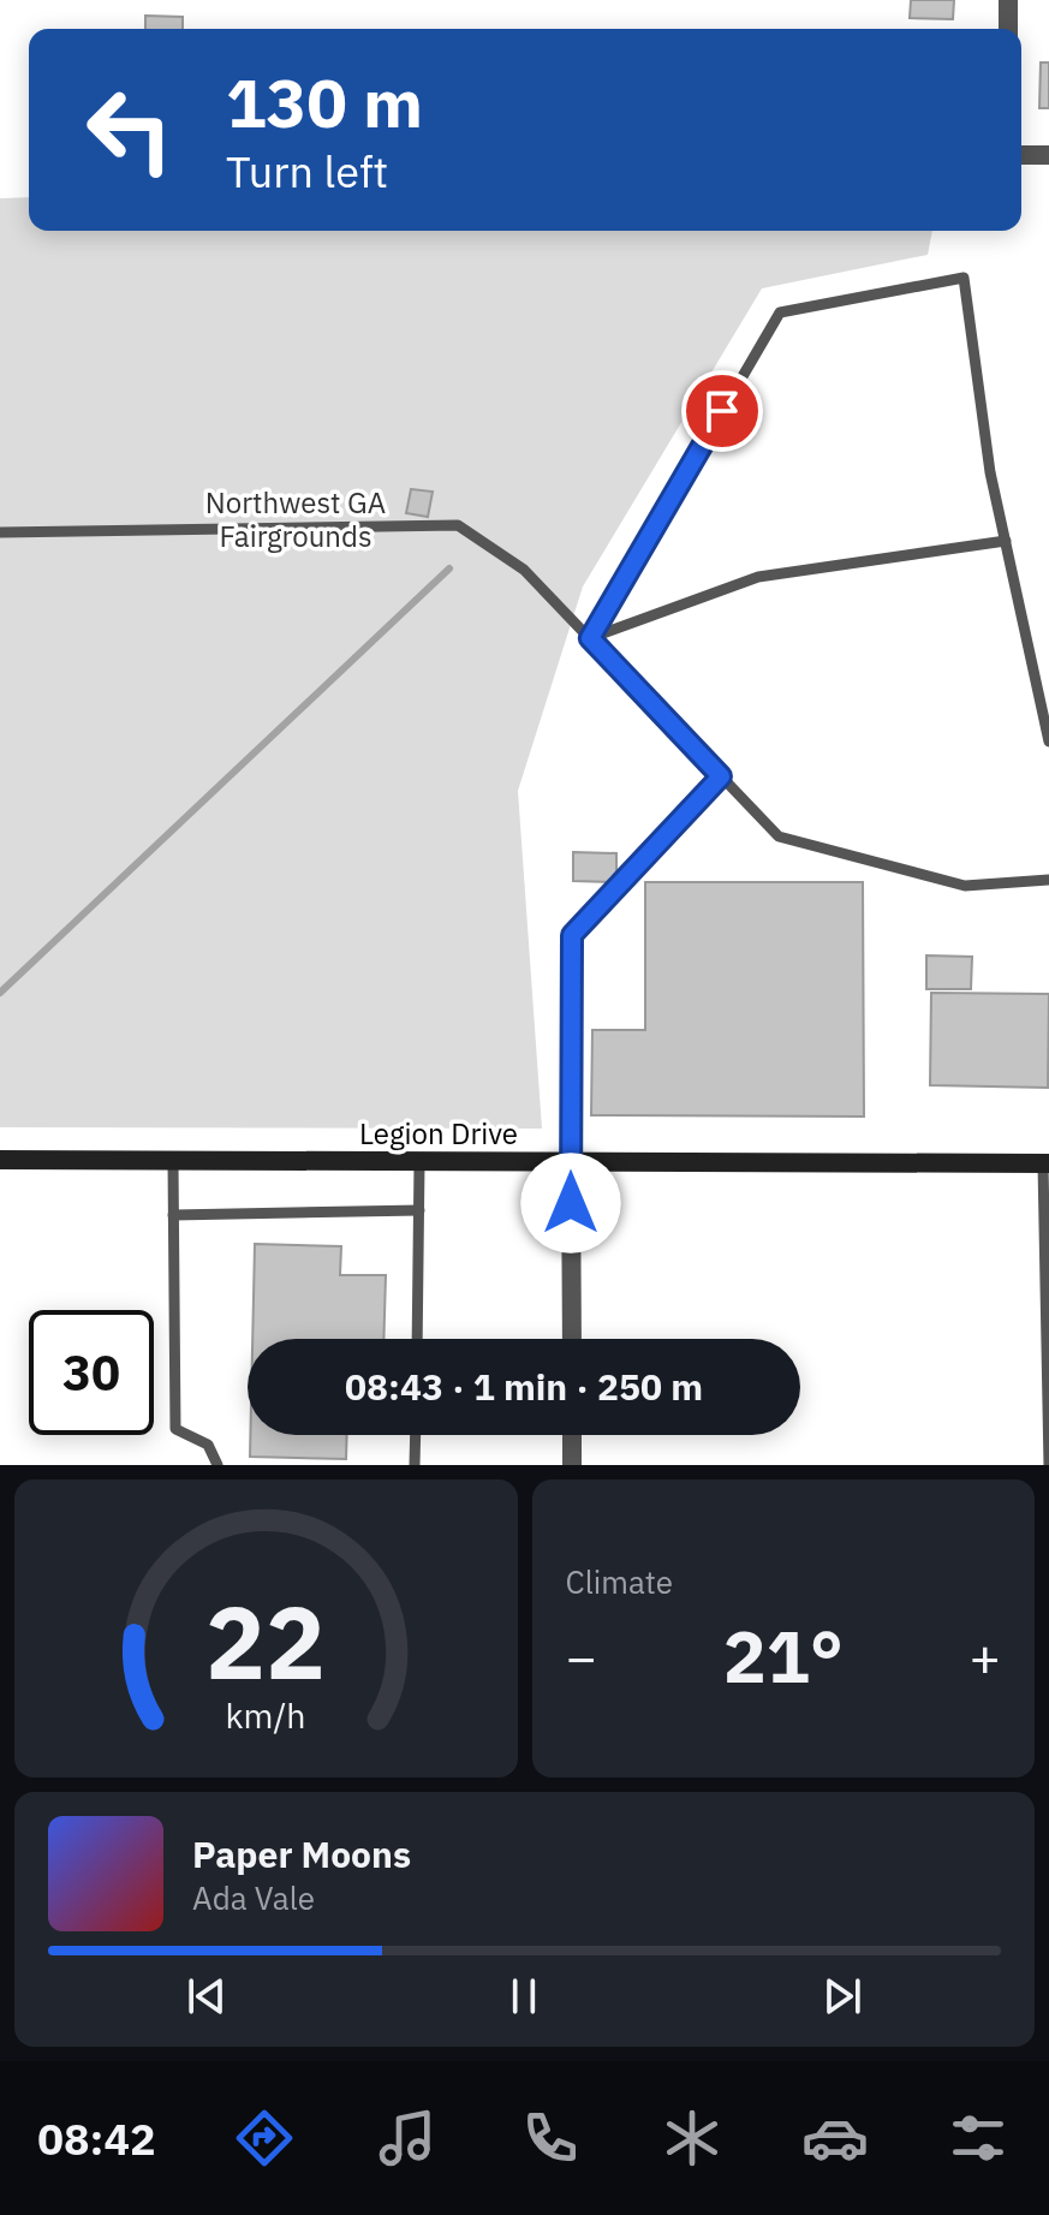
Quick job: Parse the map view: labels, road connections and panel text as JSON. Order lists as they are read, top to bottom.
{
  "streets": {
    "street": ["Legion Drive"]
  },
  "parks": ["Northwest GA Fairgrounds"],
  "page": {
    "turn": ["130 m", "Turn left"],
    "limit": "30",
    "trip": "08:43 · 1 min · 250 m",
    "tile": "Climate",
    "heat": ["−", "21°", "+"],
    "song": ["Paper Moons", "Ada Vale"],
    "tabs": "08:42",
    "gauge": ["22", "km/h"]
  }
}
